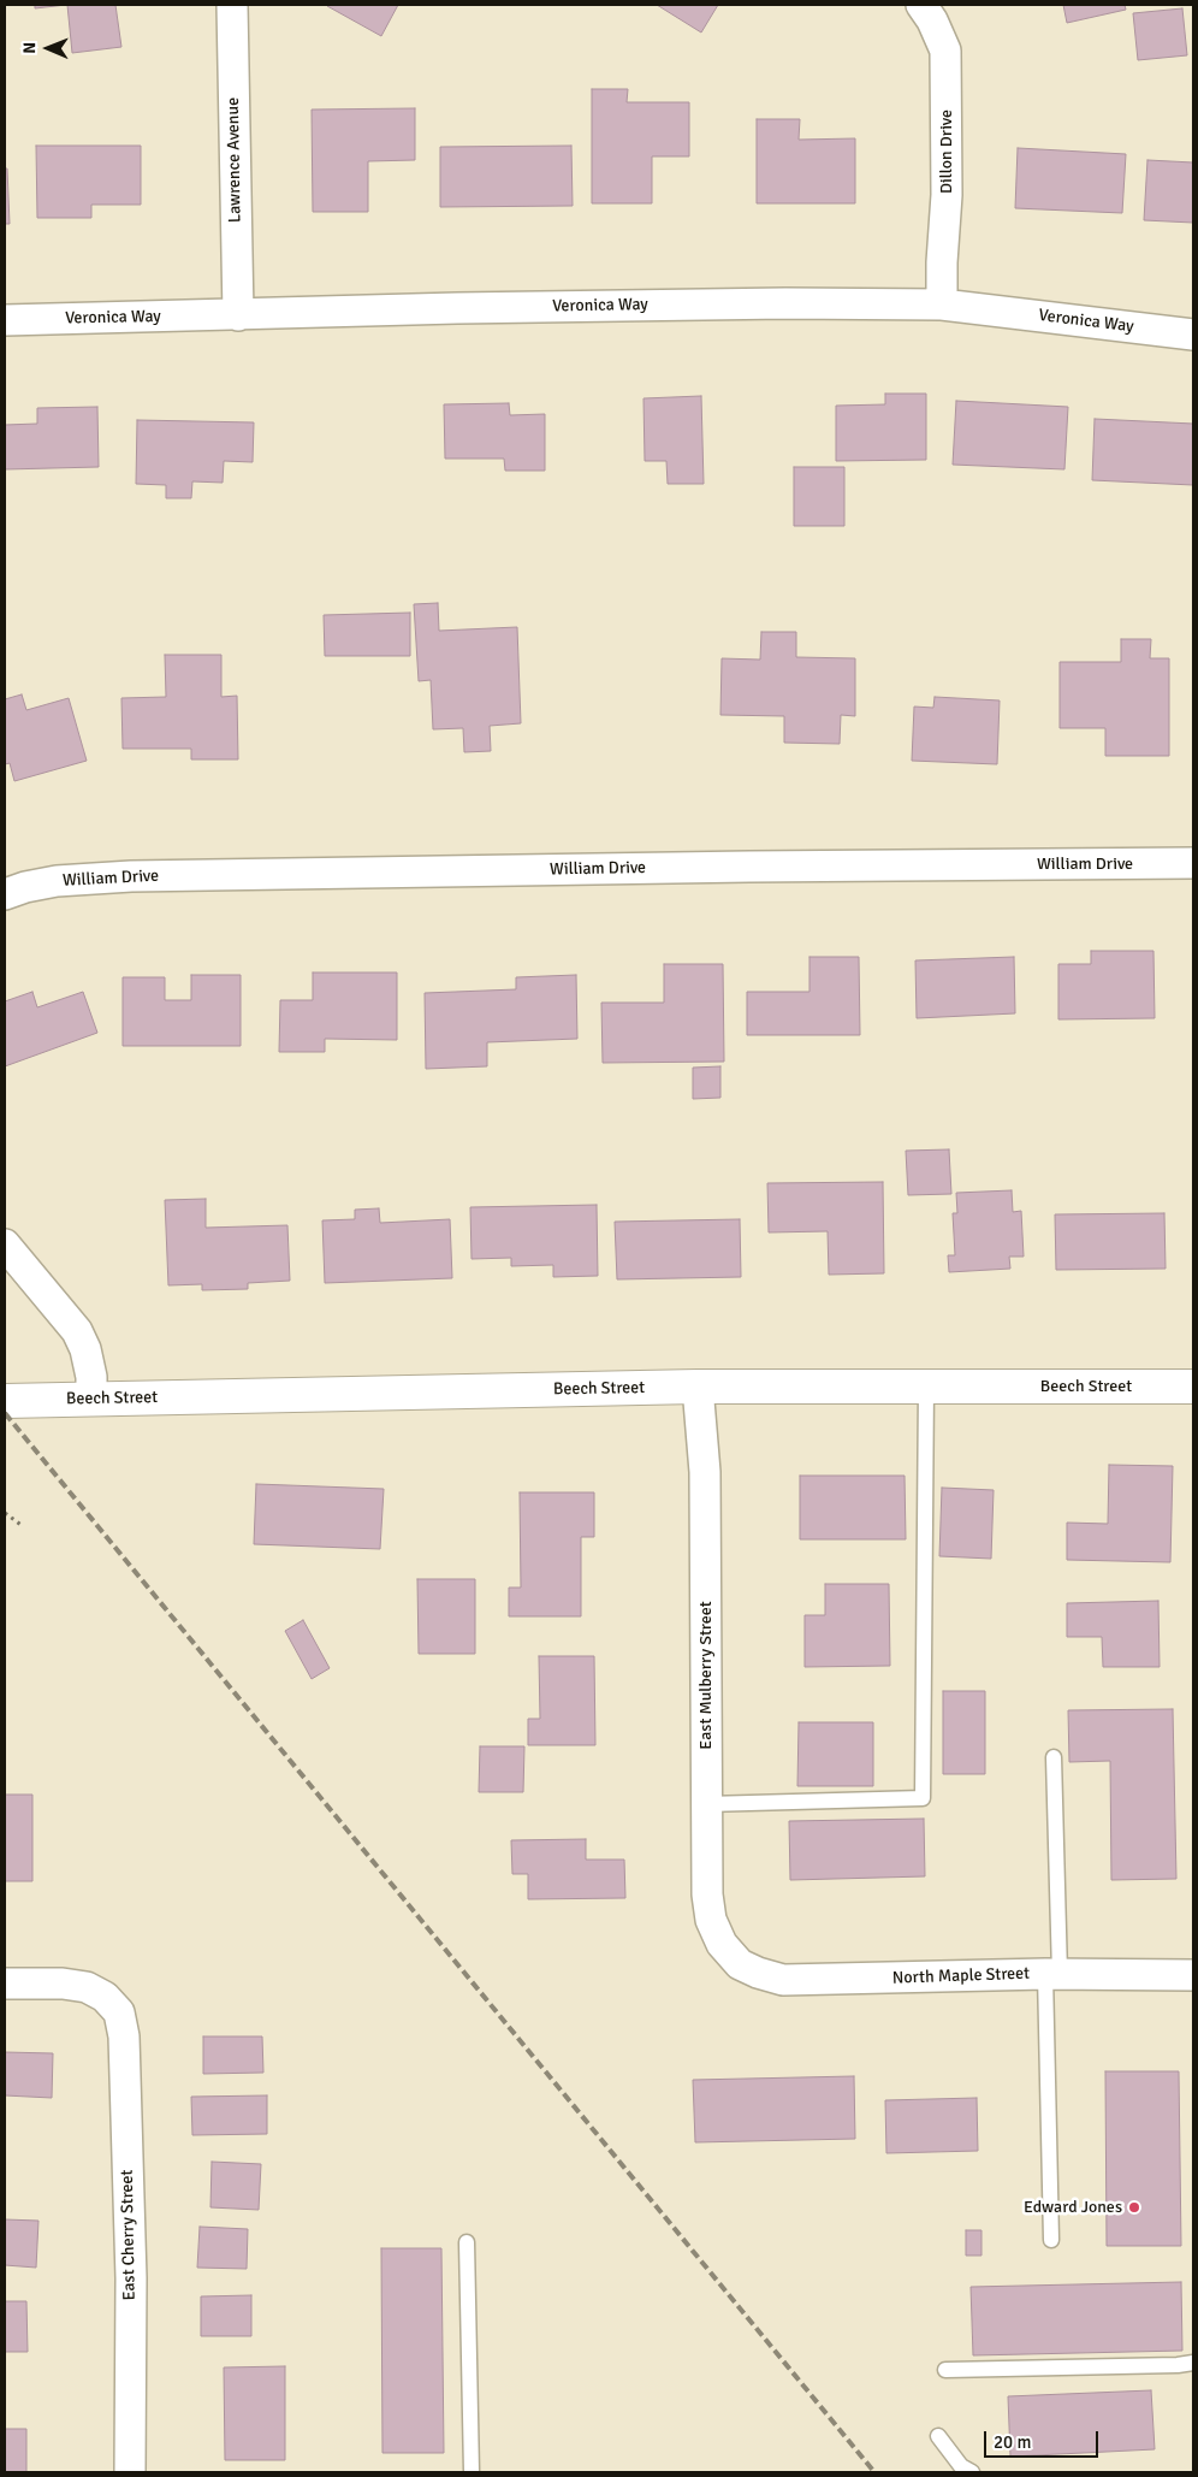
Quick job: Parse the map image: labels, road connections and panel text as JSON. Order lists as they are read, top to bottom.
{
  "streets": {
    "street": [
      "Dillon Drive",
      "Lawrence Avenue",
      "Veronica Way",
      "William Drive",
      "Beech Street",
      "East Mulberry Street",
      "North Maple Street",
      "East Cherry Street"
    ]
  },
  "crossings": [
    ["Dillon Drive", "Veronica Way"],
    ["Lawrence Avenue", "Veronica Way"],
    ["Beech Street", "East Mulberry Street"],
    ["East Mulberry Street", "North Maple Street"]
  ],
  "places": ["Edward Jones"],
  "scale_bar": "20 m",
  "north": "left"
}
